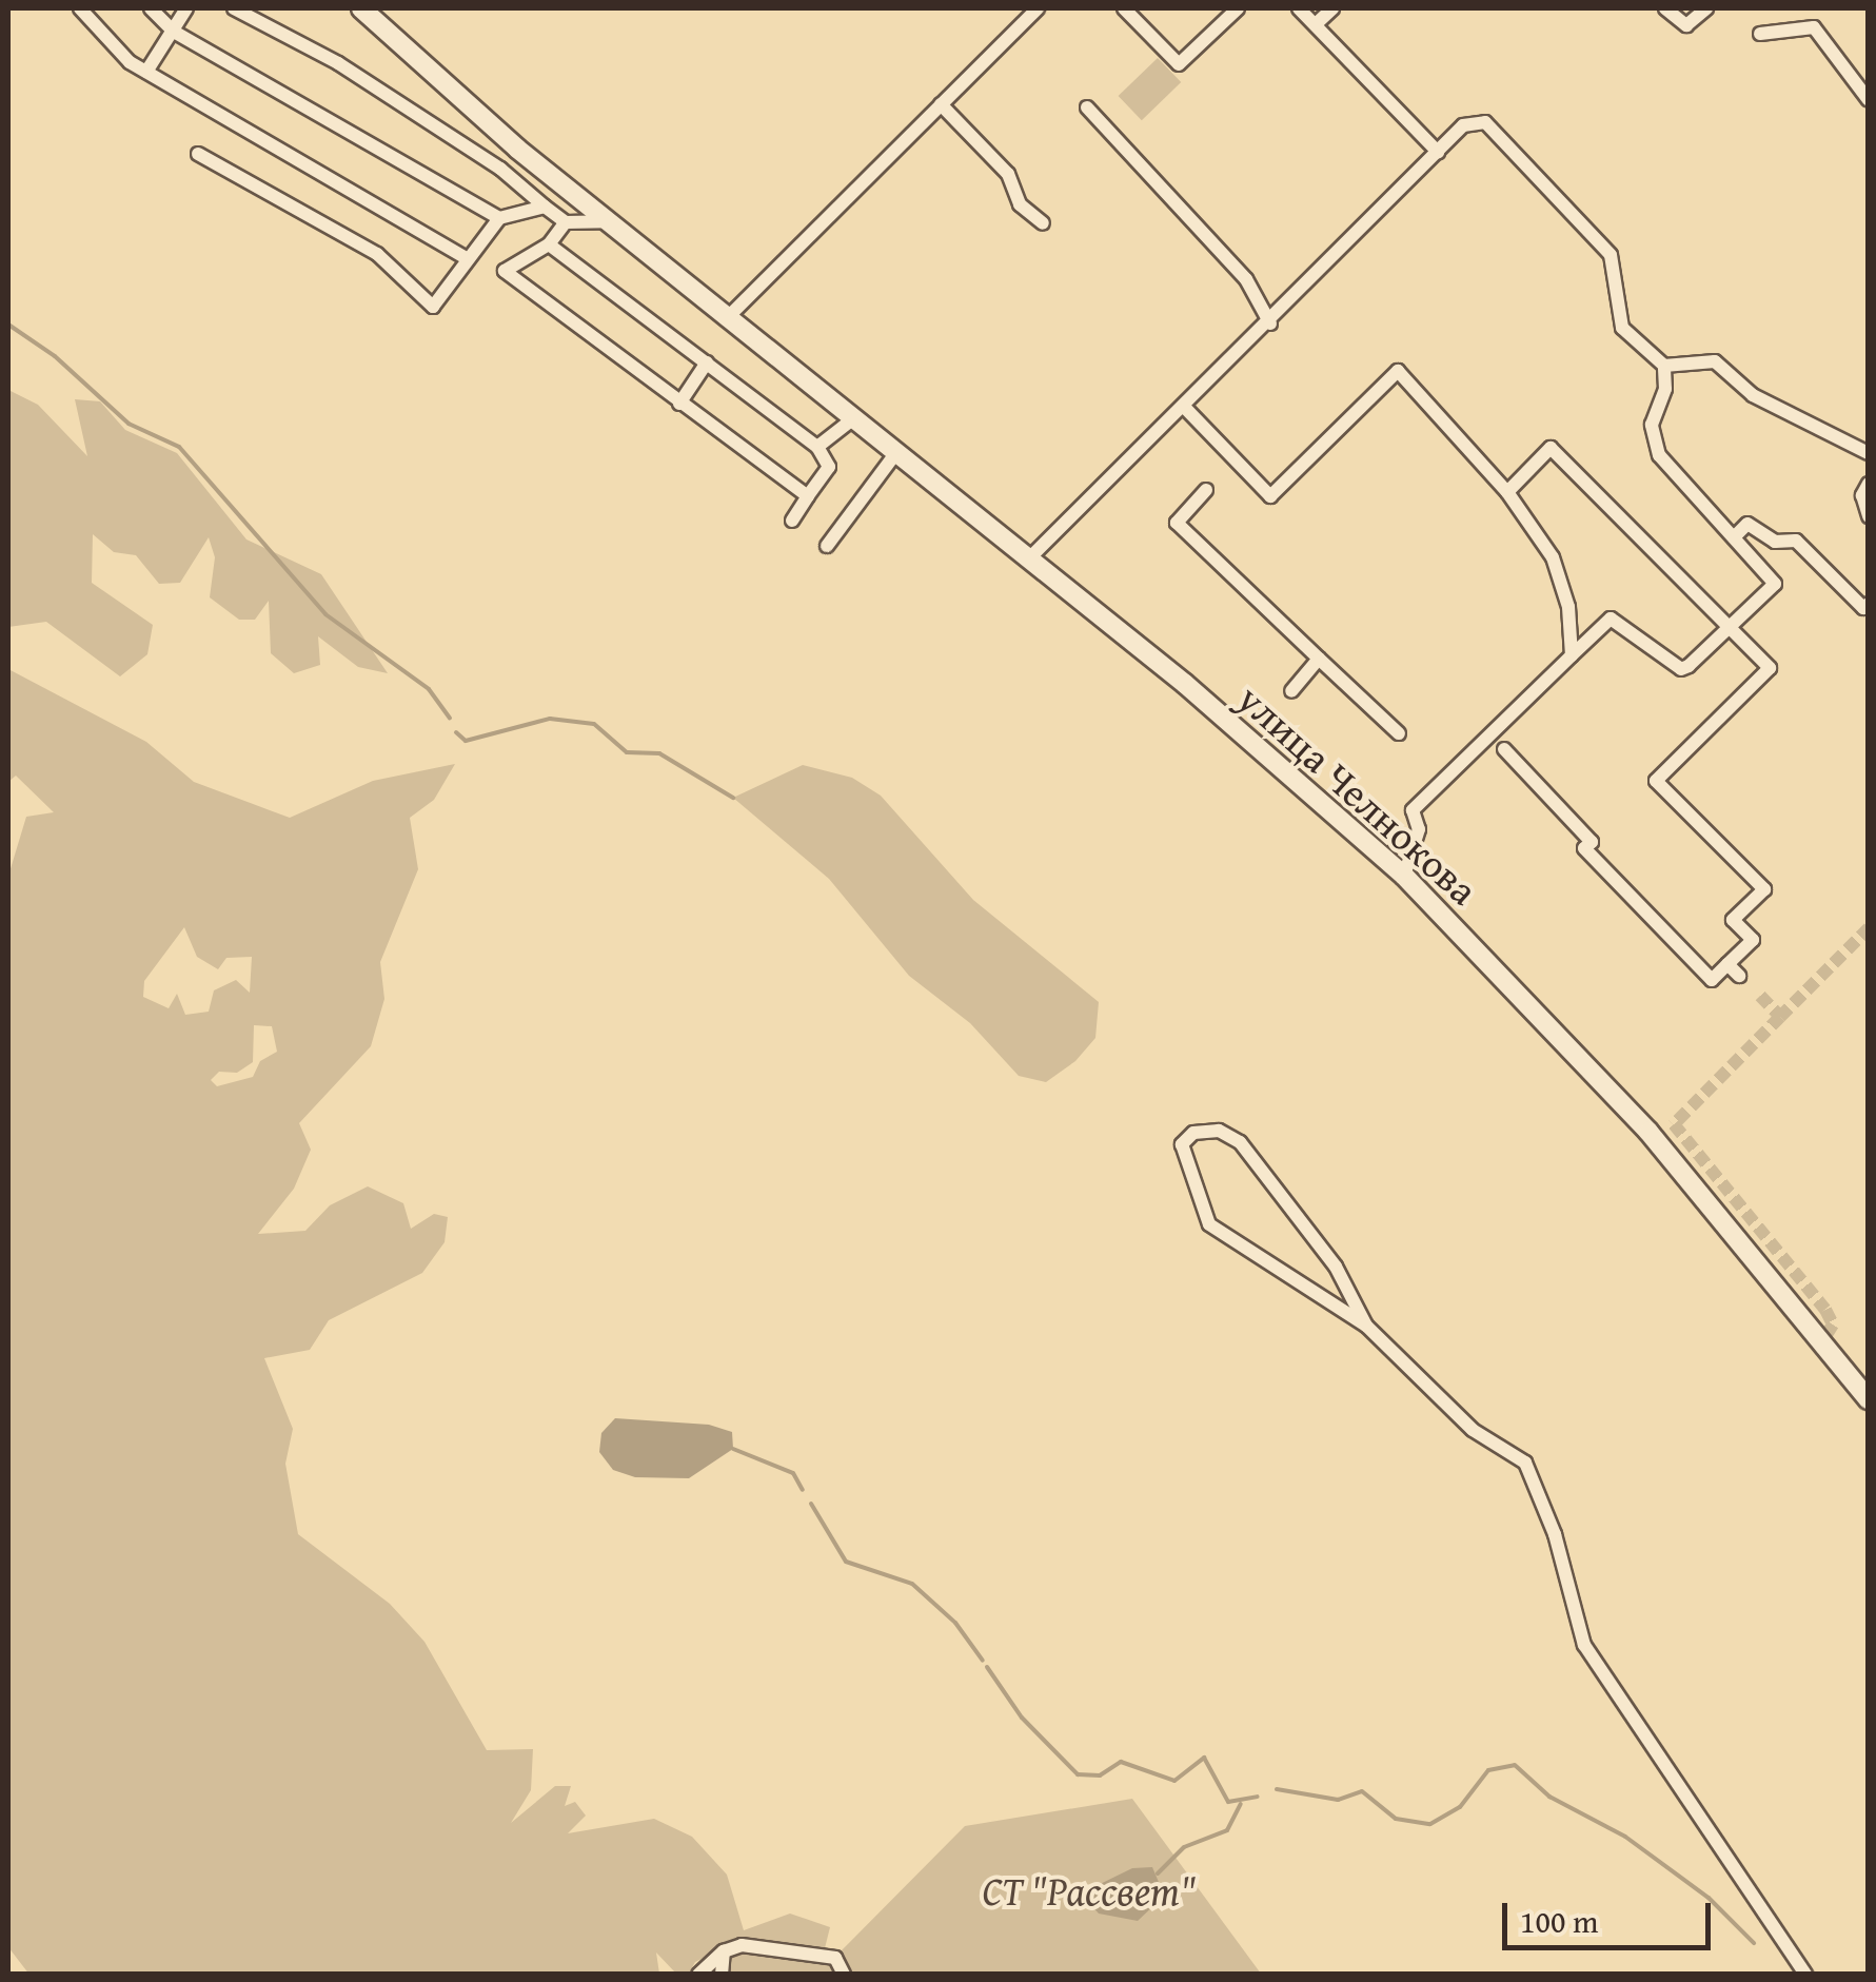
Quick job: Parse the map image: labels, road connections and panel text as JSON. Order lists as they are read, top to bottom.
{
  "streets": {
    "main road": ["улица Челнокова"]
  },
  "parks": ["СТ \"Рассвет\""],
  "scale_bar": "100 m"
}
